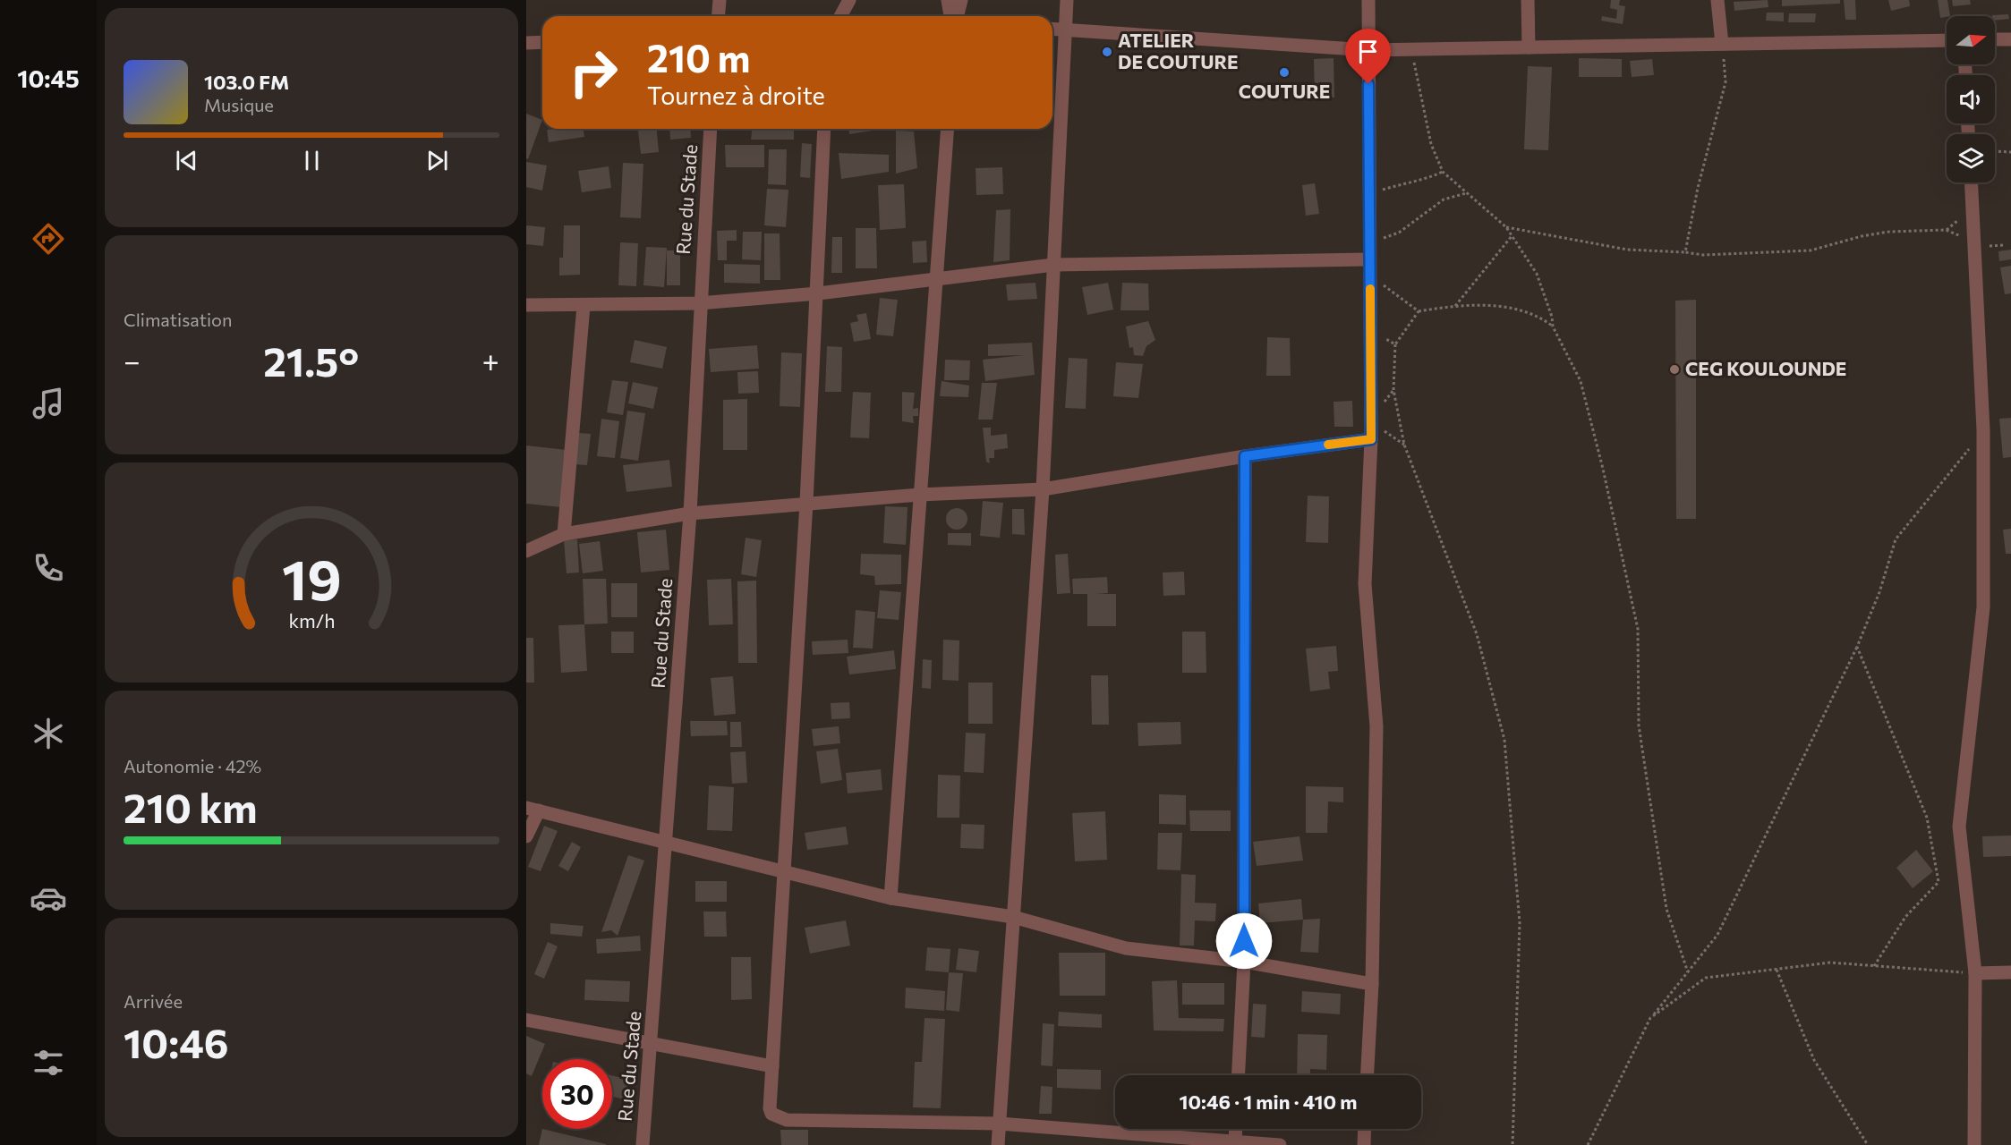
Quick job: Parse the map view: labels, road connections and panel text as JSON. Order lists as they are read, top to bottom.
{
  "streets": {
    "street": ["Rue du Stade"]
  },
  "places": ["ATELIER DE COUTURE", "COUTURE", "CEG KOULOUNDE"],
  "north": "right",
  "page": {
    "tabs": "10:45",
    "turn": ["210 m", "Tournez à droite"],
    "song": ["103.0 FM", "Musique"],
    "tile": [
      "Climatisation",
      ["Autonomie · 42%", "210 km"],
      ["Arrivée", "10:46"]
    ],
    "heat": ["−", "21.5°", "+"],
    "limit": "30",
    "trip": "10:46 · 1 min · 410 m",
    "gauge": ["19", "km/h"]
  }
}
